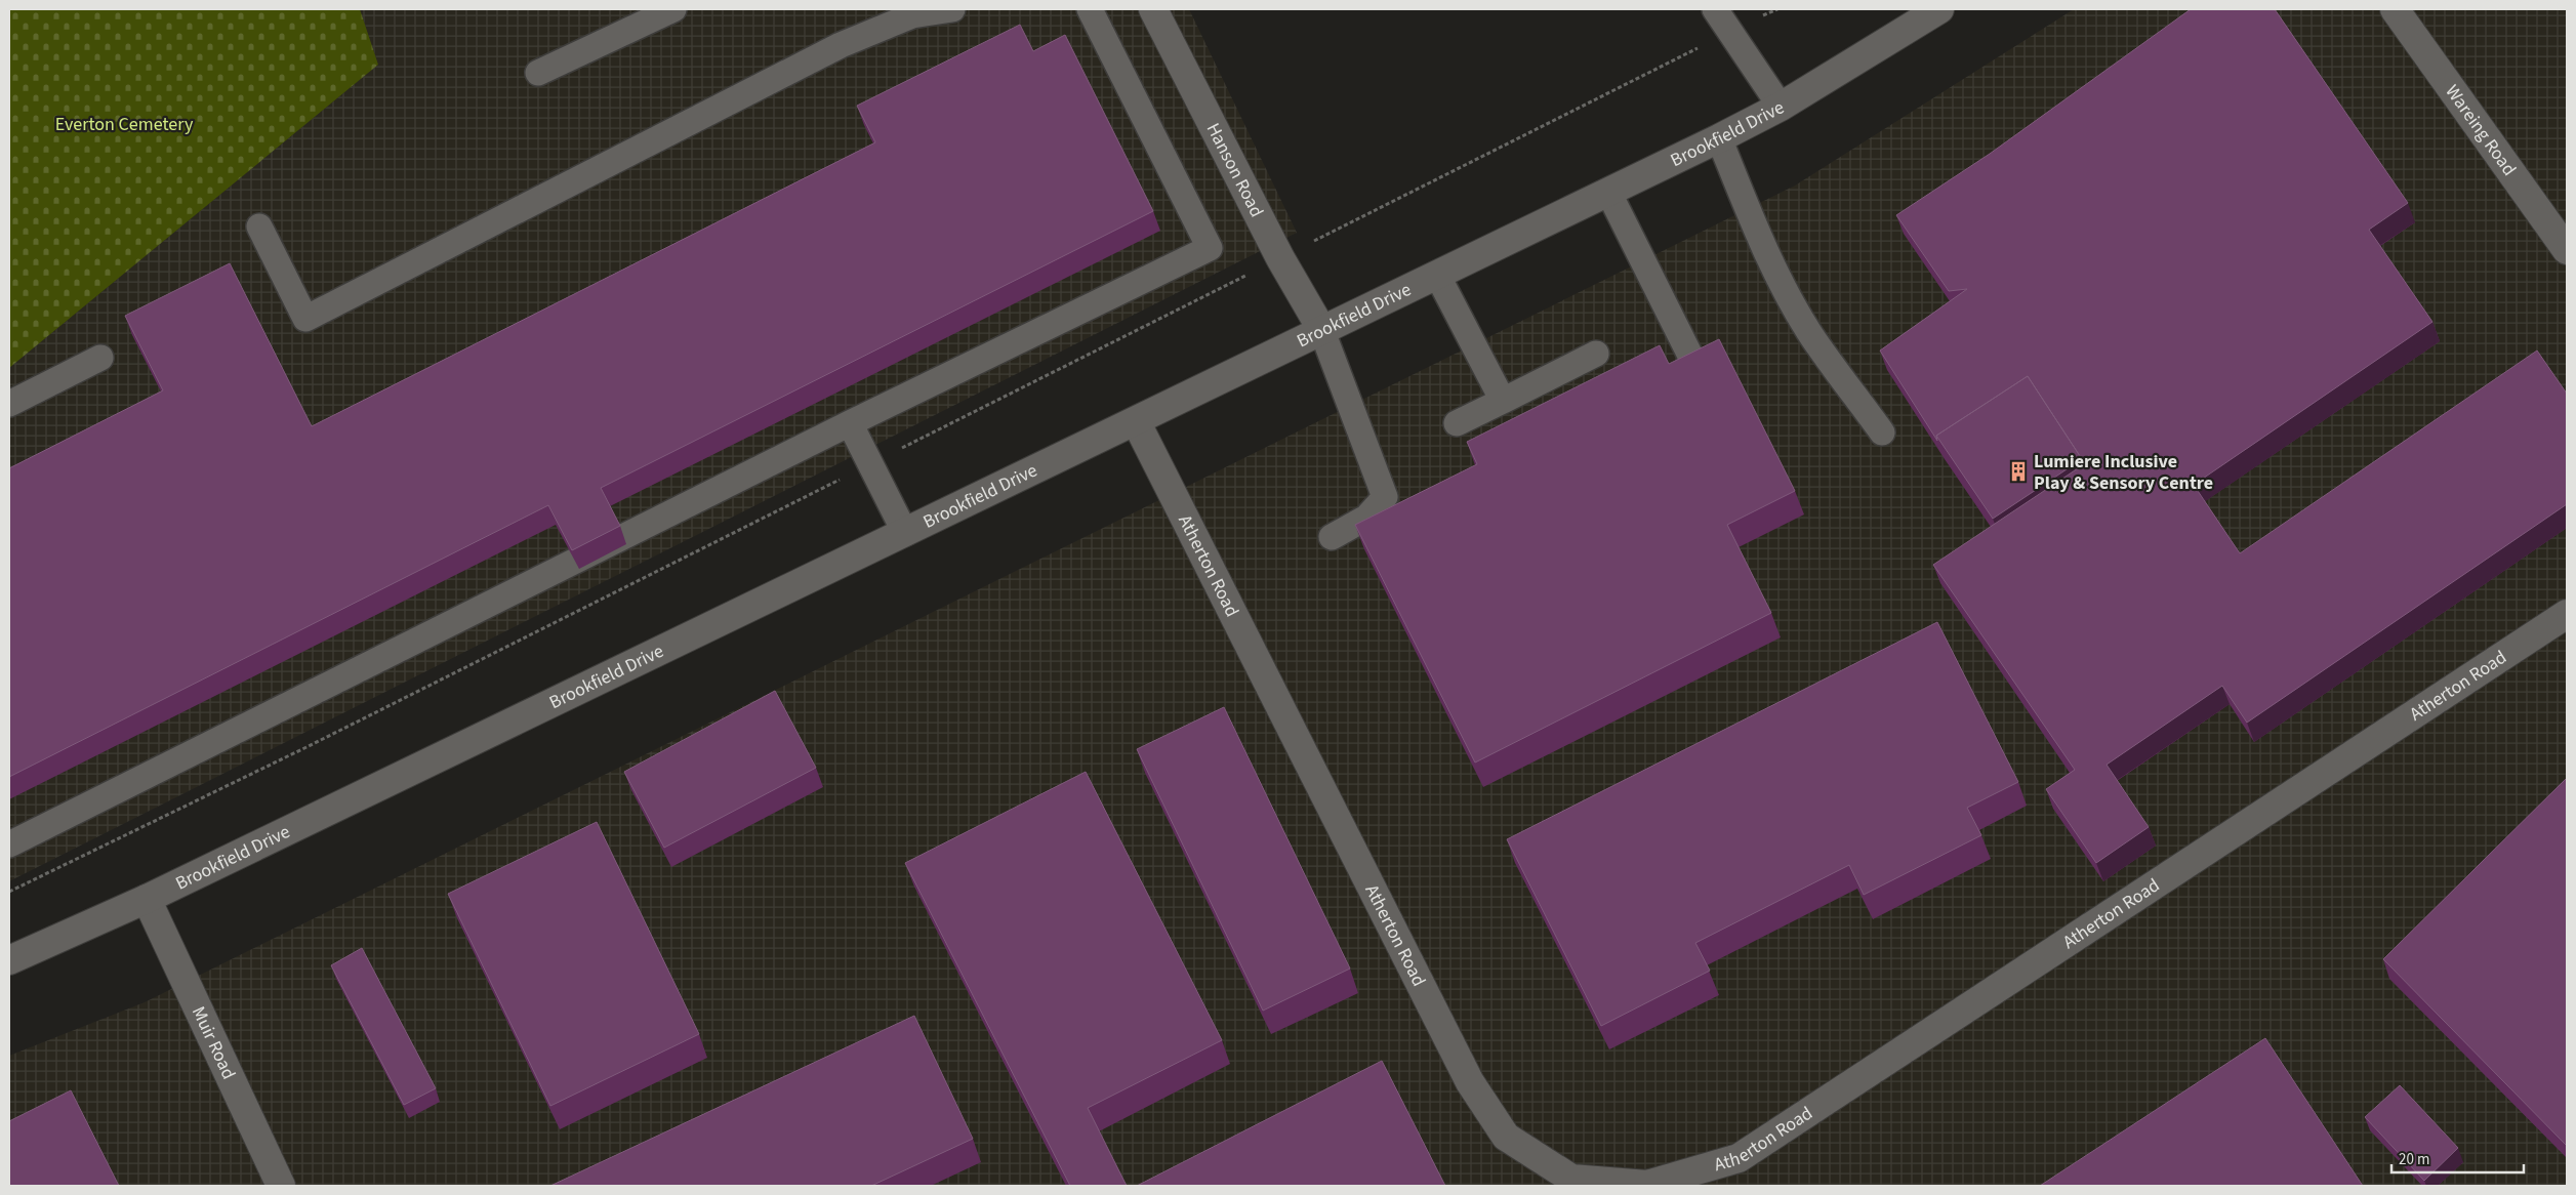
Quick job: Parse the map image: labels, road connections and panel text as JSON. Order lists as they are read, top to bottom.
{
  "streets": {
    "street": [
      "Wareing Road",
      "Brookfield Drive",
      "Hanson Road",
      "Atherton Road",
      "Muir Road"
    ]
  },
  "crossings": [
    ["Brookfield Drive", "Hanson Road"],
    ["Brookfield Drive", "Atherton Road"],
    ["Brookfield Drive", "Muir Road"]
  ],
  "parks": ["Everton Cemetery"],
  "places": {
    "building": ["Lumiere Inclusive Play & Sensory Centre"]
  },
  "scale_bar": "20 m"
}
